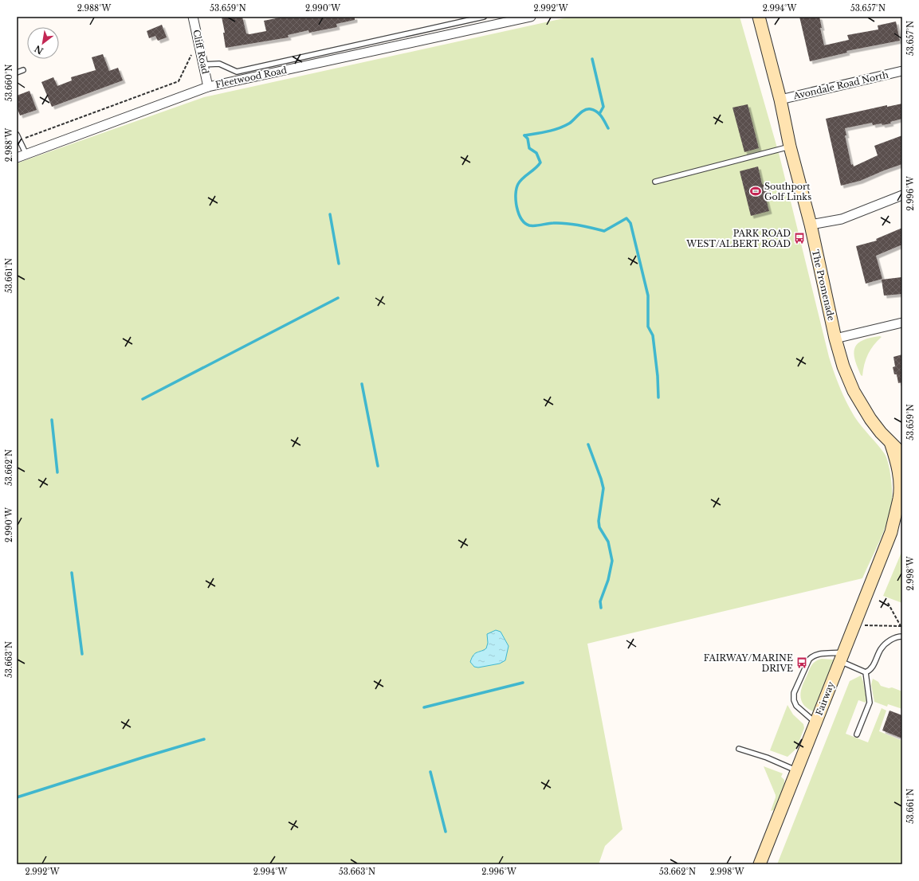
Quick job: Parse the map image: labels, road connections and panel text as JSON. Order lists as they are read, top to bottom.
{
  "streets": {
    "street": [
      "Cliff Road",
      "Fleetwood Road",
      "Avondale Road North",
      "The Promenade",
      "Fairway"
    ]
  },
  "crossings": [
    ["Cliff Road", "Fleetwood Road"],
    ["Avondale Road North", "The Promenade"],
    ["The Promenade", "Fairway"]
  ],
  "places": {
    "sports": ["Southport Golf Links"],
    "bus stop": ["PARK ROAD WEST/ALBERT ROAD", "FAIRWAY/MARINE DRIVE"]
  },
  "north": "bottom left",
  "coordinates": [
    "2.988°W",
    "53.659°N",
    "2.990°W",
    "2.992°W",
    "2.994°W",
    "53.657°N",
    "53.660°N",
    "2.996°W",
    "53.661°N",
    "53.662°N",
    "2.998°W",
    "53.663°N"
  ]
}
